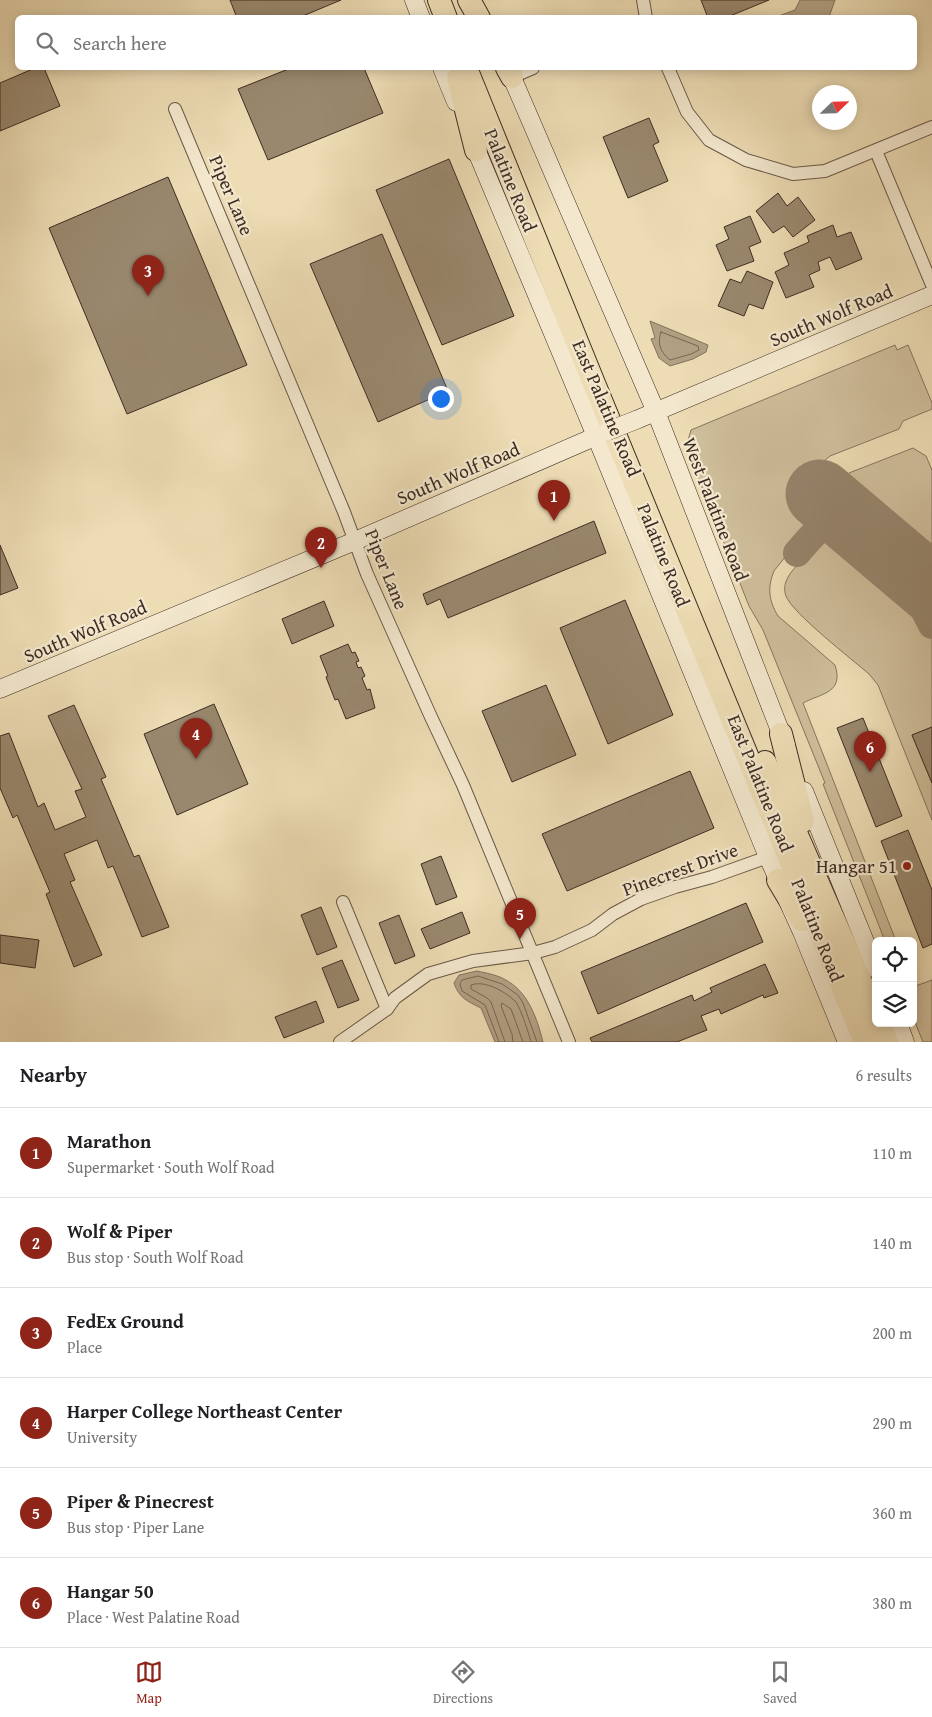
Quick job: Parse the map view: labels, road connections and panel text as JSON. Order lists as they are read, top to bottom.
{
  "streets": {
    "highway": ["Palatine Road"],
    "street": [
      "Piper Lane",
      "South Wolf Road",
      "East Palatine Road",
      "West Palatine Road",
      "Pinecrest Drive"
    ]
  },
  "crossings": [
    ["Piper Lane", "South Wolf Road"],
    ["Piper Lane", "Pinecrest Drive"],
    ["South Wolf Road", "East Palatine Road"],
    ["South Wolf Road", "West Palatine Road"],
    ["East Palatine Road", "Pinecrest Drive"]
  ],
  "places": ["Hangar 51"],
  "north": "top right",
  "page": {
    "search": "Search here",
    "pins": [
      "3",
      "1",
      "2",
      "4",
      "6",
      "5"
    ],
    "heading": ["Nearby", "6 results"],
    "list": [
      {
        "mark": "1",
        "name": "Marathon",
        "note": "Supermarket · South Wolf Road",
        "value": "110 m"
      },
      {
        "mark": "2",
        "name": "Wolf & Piper",
        "note": "Bus stop · South Wolf Road",
        "value": "140 m"
      },
      {
        "mark": "3",
        "name": "FedEx Ground",
        "note": "Place",
        "value": "200 m"
      },
      {
        "mark": "4",
        "name": "Harper College Northeast Center",
        "note": "University",
        "value": "290 m"
      },
      {
        "mark": "5",
        "name": "Piper & Pinecrest",
        "note": "Bus stop · Piper Lane",
        "value": "360 m"
      },
      {
        "mark": "6",
        "name": "Hangar 50",
        "note": "Place · West Palatine Road",
        "value": "380 m"
      }
    ],
    "nav": ["Map", "Directions", "Saved"]
  }
}
